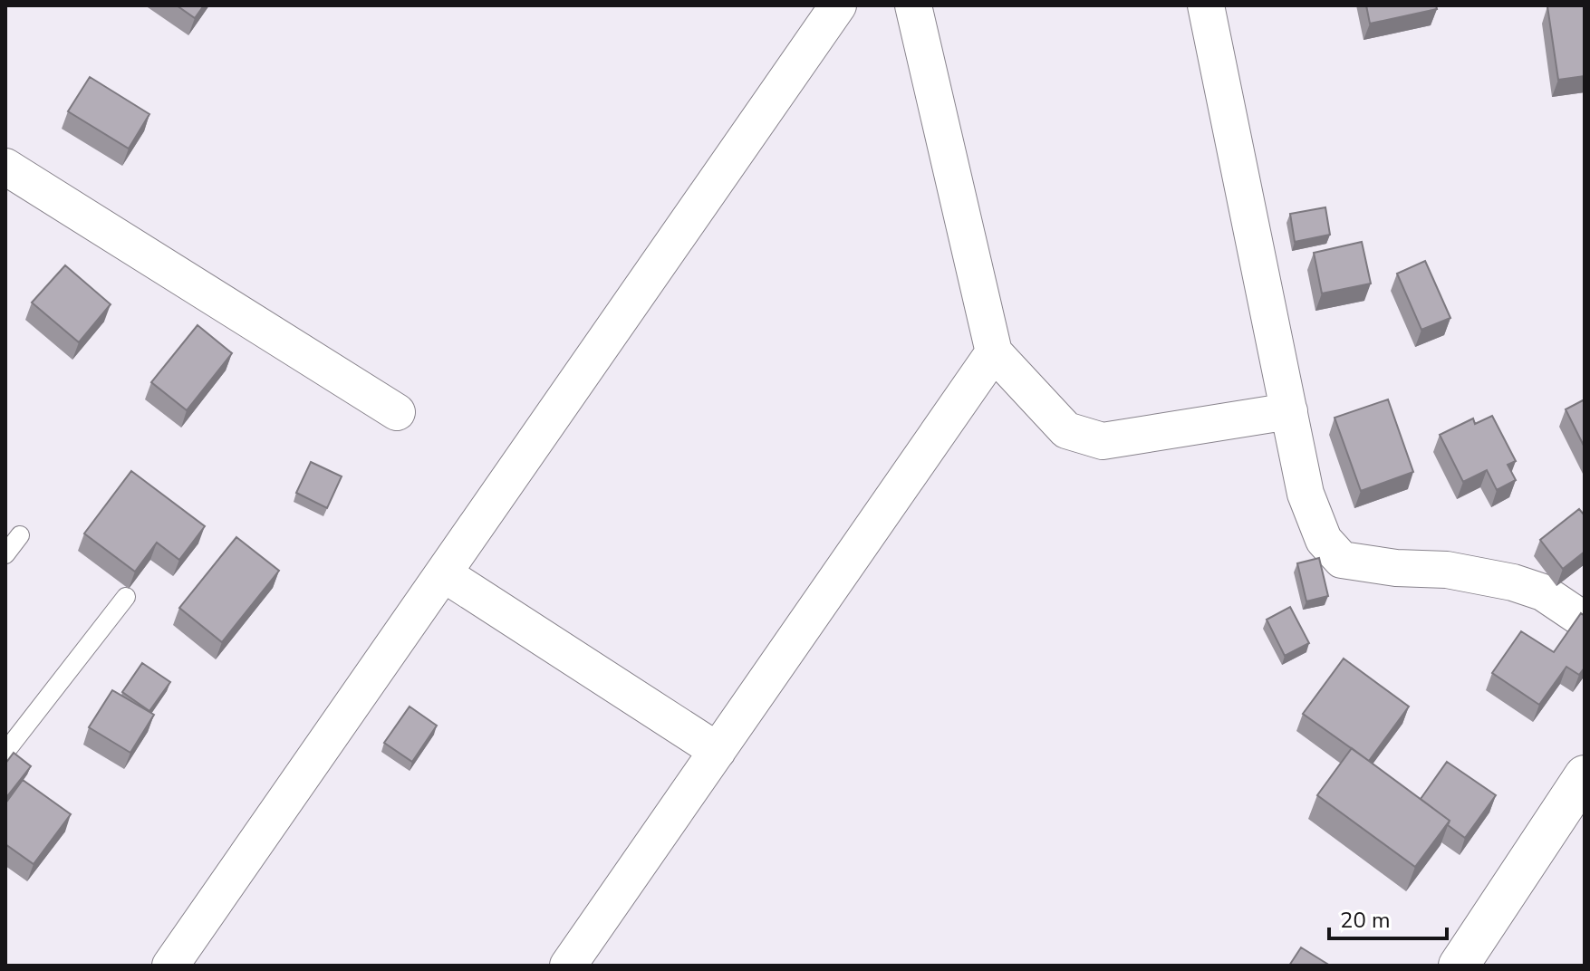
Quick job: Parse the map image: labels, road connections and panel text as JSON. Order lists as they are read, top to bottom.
{
  "scale_bar": "20 m"
}
